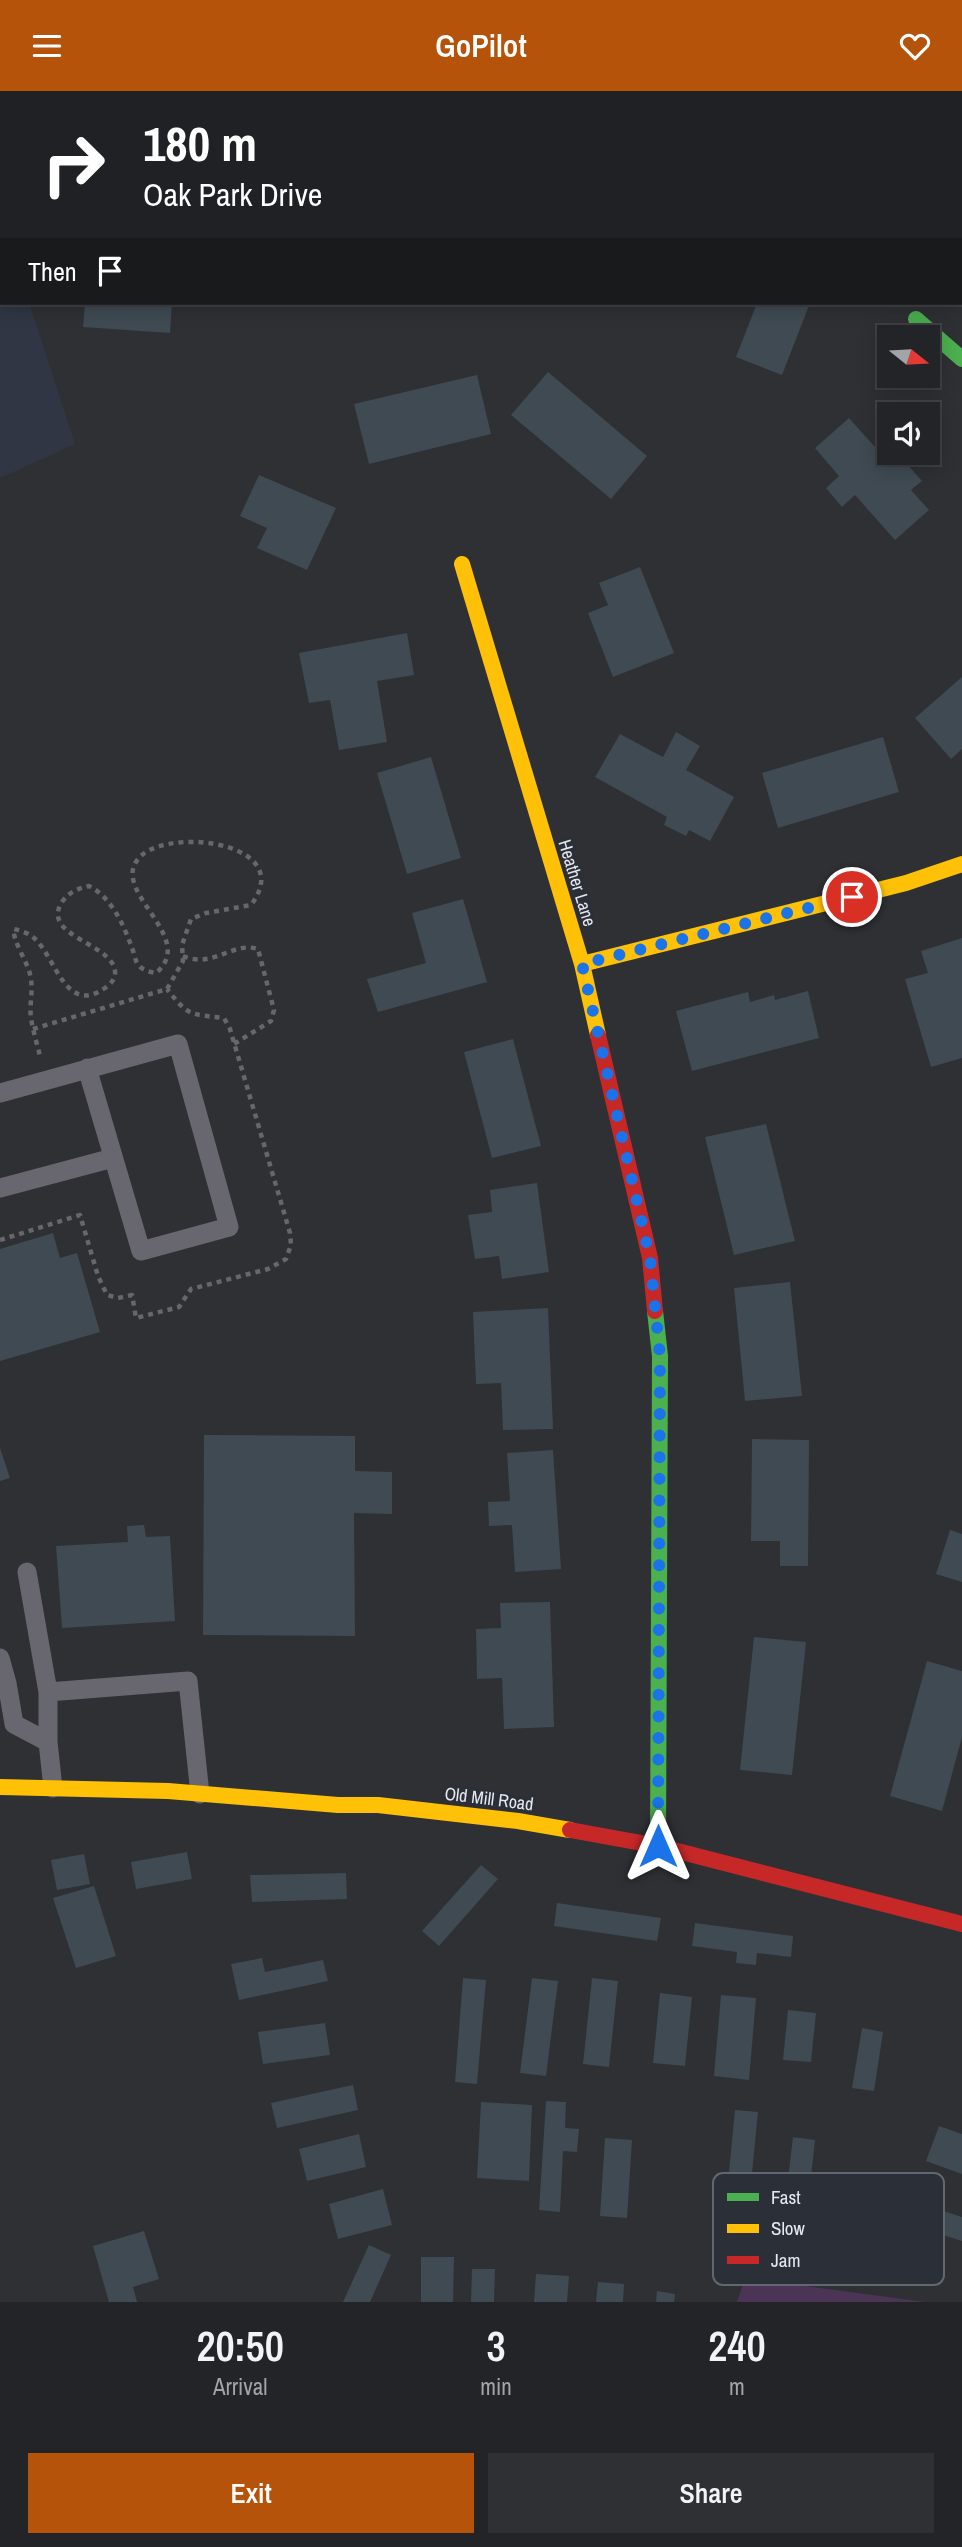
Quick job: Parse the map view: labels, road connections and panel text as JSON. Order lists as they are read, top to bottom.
{
  "streets": {
    "street": ["Heather Lane", "Old Mill Road"]
  },
  "crossings": [
    ["Heather Lane", "Old Mill Road"]
  ],
  "legend": ["Fast", "Slow", "Jam"],
  "north": "right",
  "page": {
    "header": "GoPilot",
    "turn": ["180 m", "Oak Park Drive"],
    "then": "Then",
    "eta": [
      "20:50",
      "Arrival",
      "3",
      "min",
      "240",
      "m"
    ],
    "buttons": ["Exit", "Share"]
  }
}
